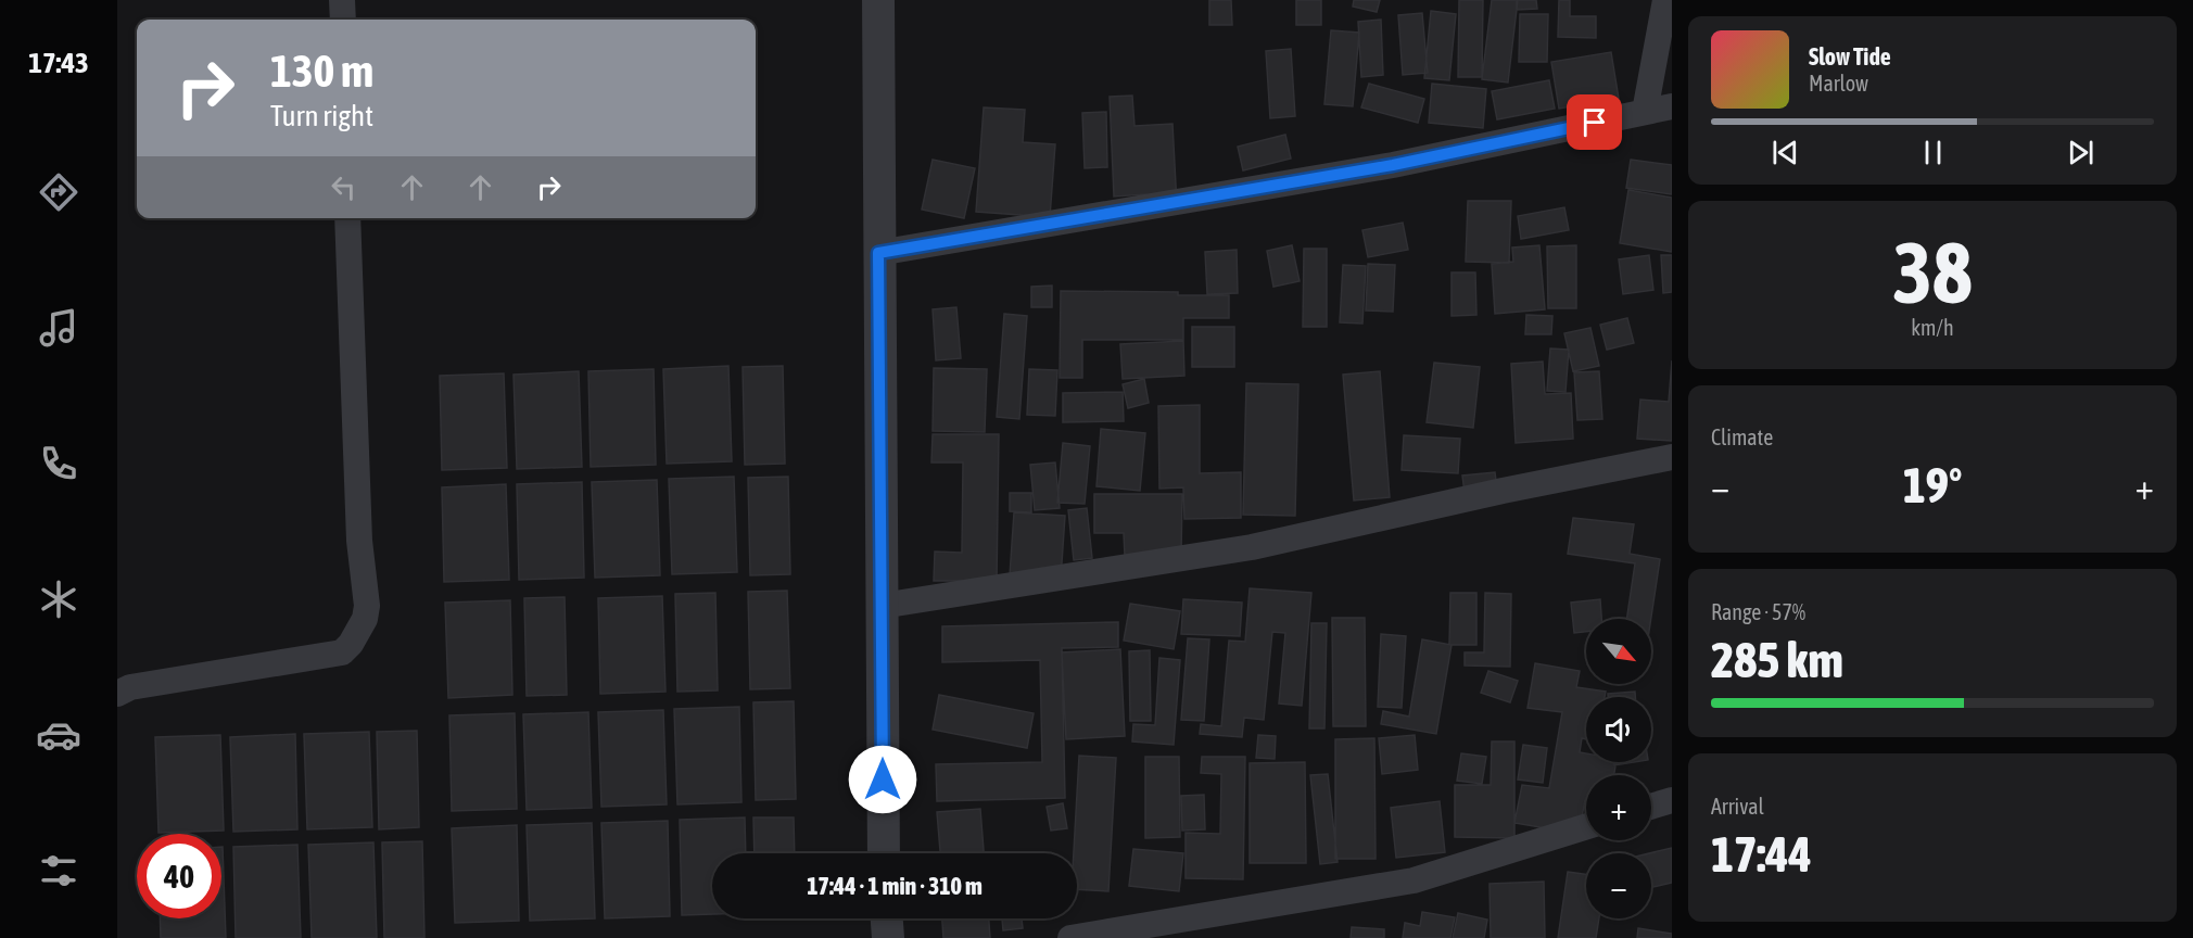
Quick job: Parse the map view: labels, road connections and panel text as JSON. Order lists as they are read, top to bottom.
{
  "north": "bottom right",
  "page": {
    "tabs": "17:43",
    "turn": ["130 m", "Turn right"],
    "song": ["Slow Tide", "Marlow"],
    "tile": [
      ["38", "km/h"],
      "Climate",
      ["Range · 57%", "285 km"],
      ["Arrival", "17:44"]
    ],
    "heat": ["−", "19°", "+"],
    "map_buttons": ["+", "−"],
    "limit": "40",
    "trip": "17:44 · 1 min · 310 m"
  }
}
